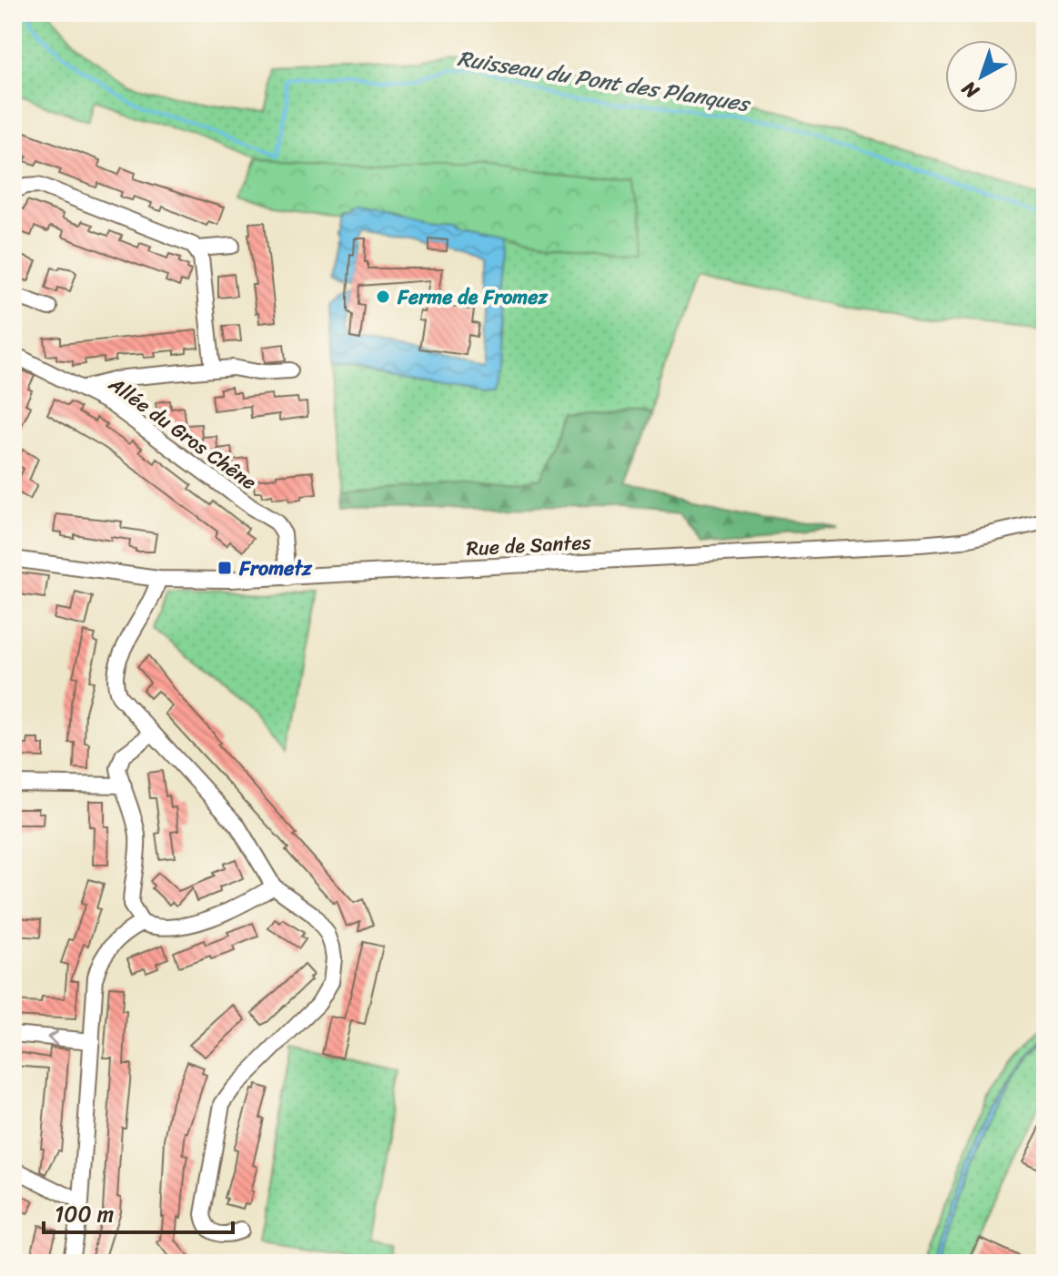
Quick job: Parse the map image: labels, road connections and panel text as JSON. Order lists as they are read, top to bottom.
{
  "streets": {
    "street": ["Allée du Gros Chêne", "Rue de Santes"]
  },
  "crossings": [
    ["Allée du Gros Chêne", "Rue de Santes"]
  ],
  "water": ["Ruisseau du Pont des Planques"],
  "places": {
    "other": ["Ferme de Fromez"],
    "transit": ["Frometz"]
  },
  "scale_bar": "100 m",
  "north": "bottom left"
}
